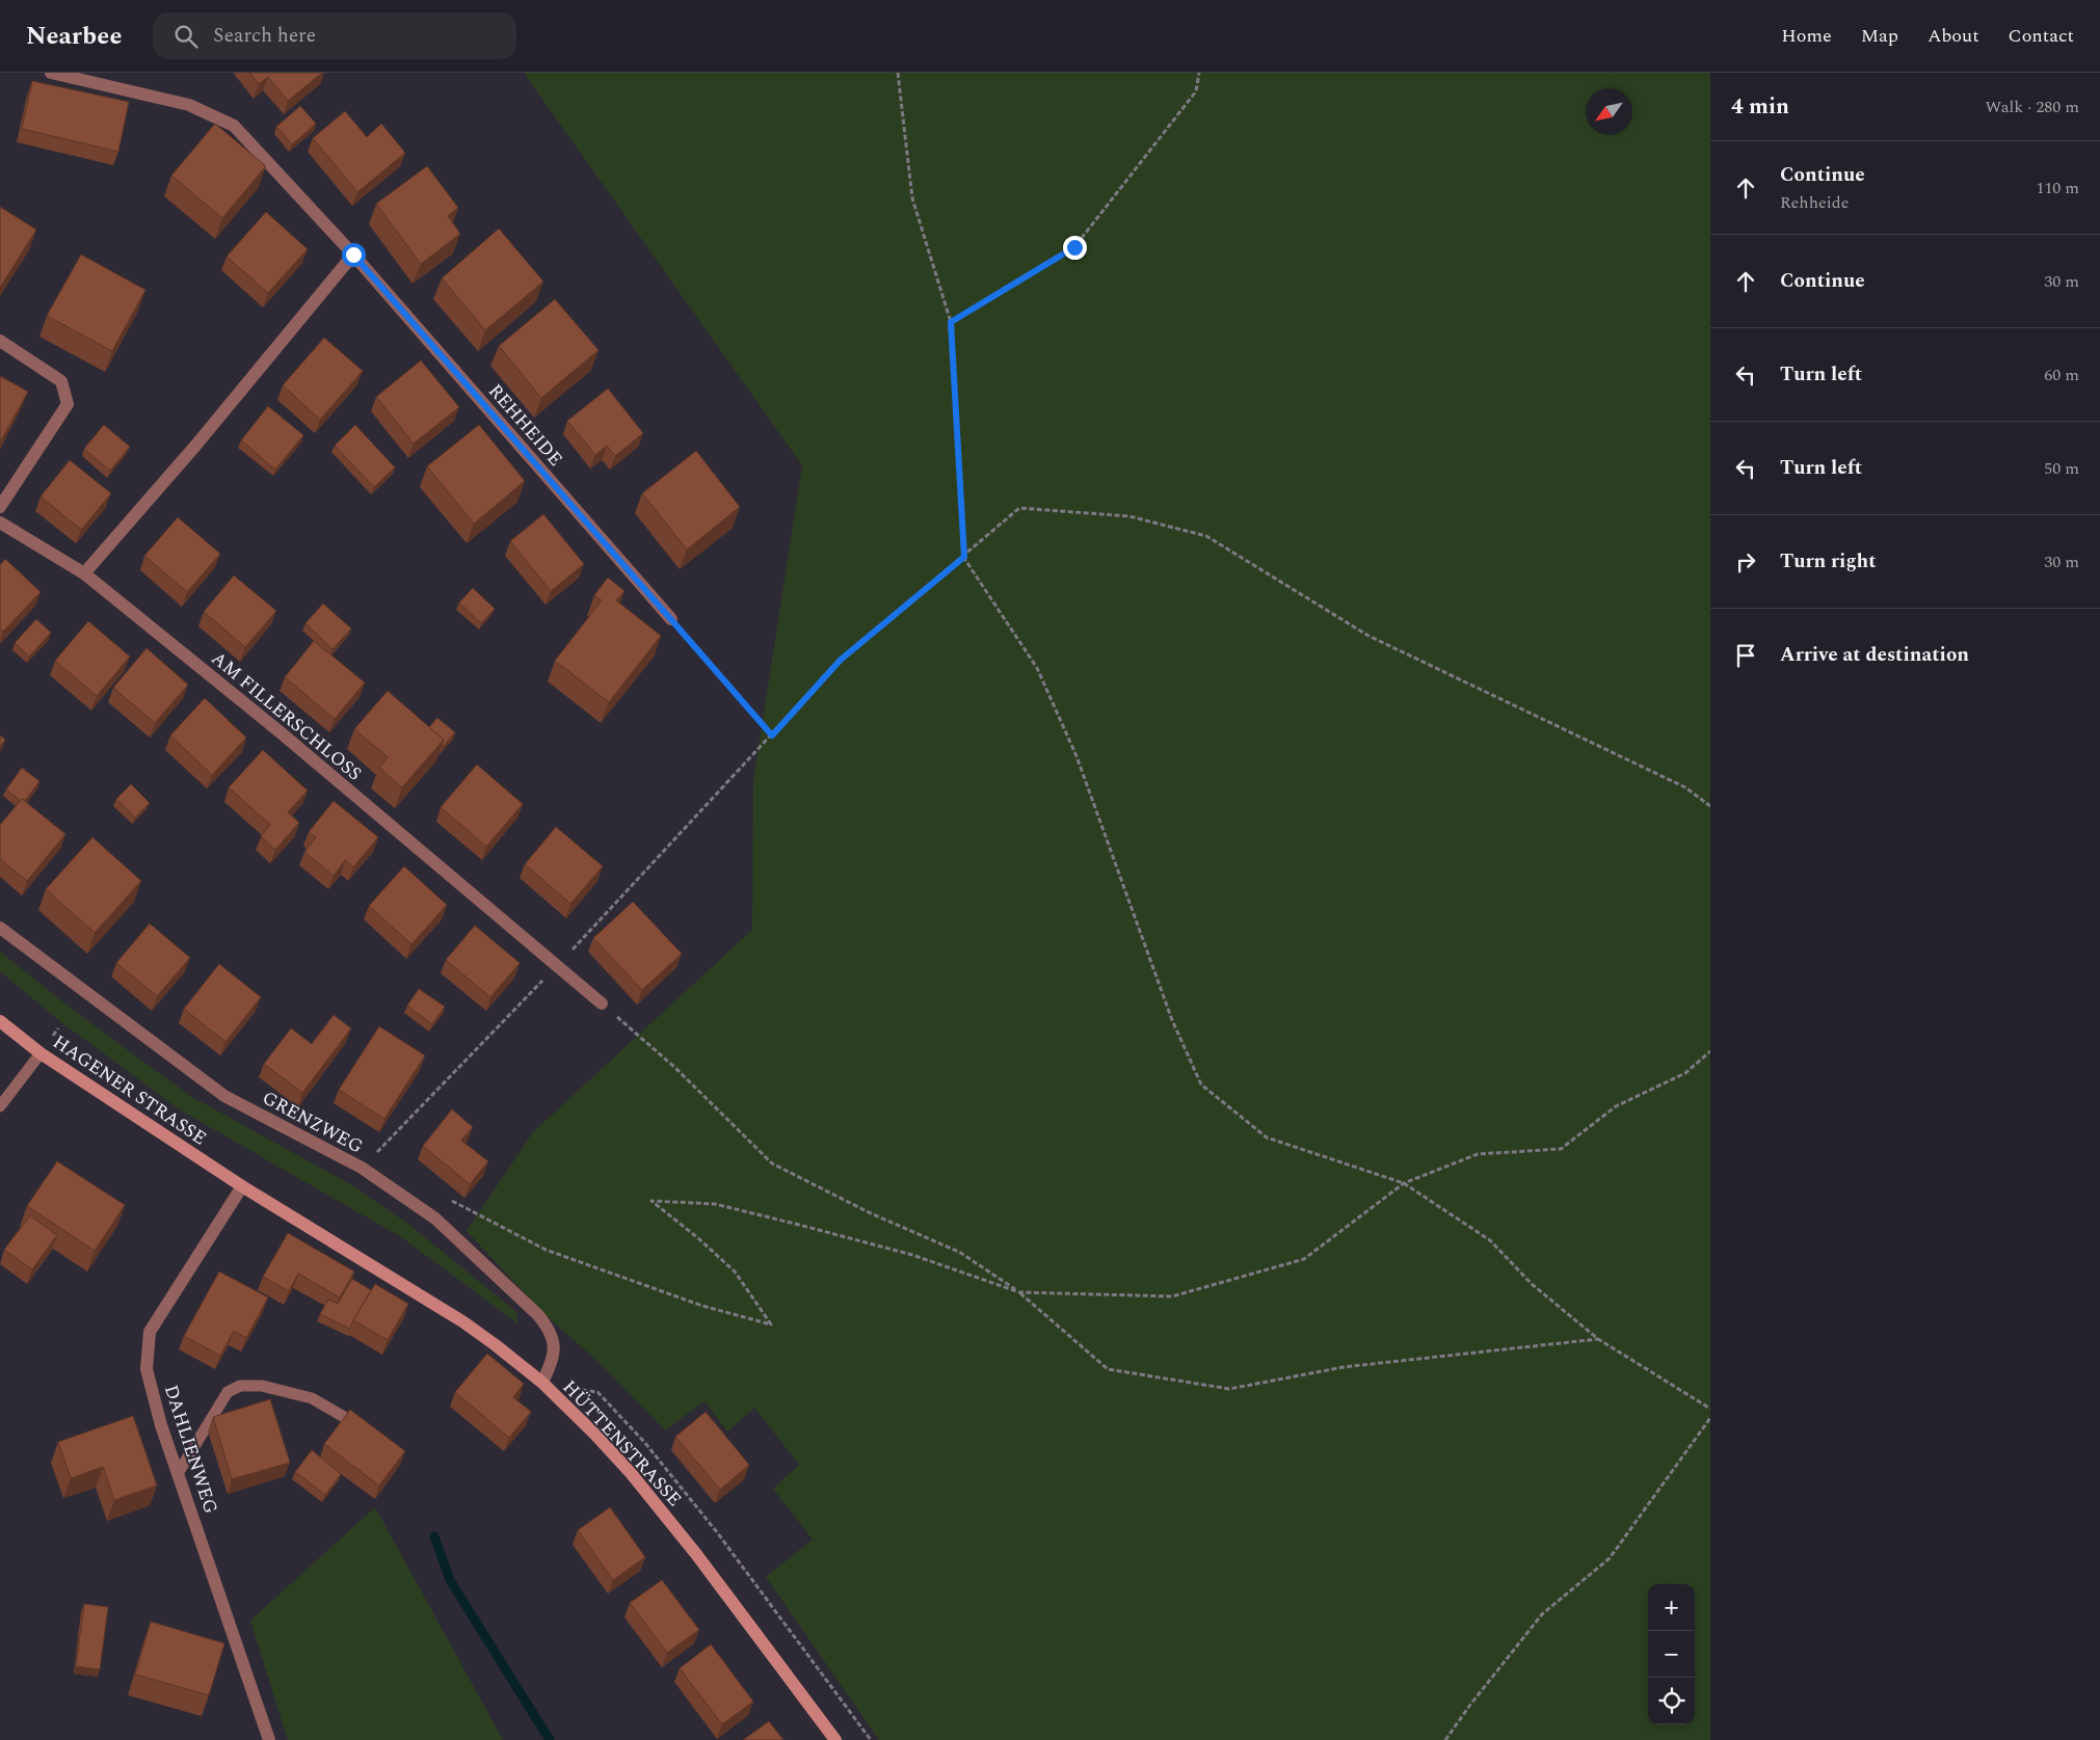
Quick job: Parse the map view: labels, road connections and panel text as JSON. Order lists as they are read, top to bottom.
{
  "streets": {
    "main road": ["HAGENER STRASSE", "HÜTTENSTRASSE"],
    "street": [
      "REHHEIDE",
      "AM FILLERSCHLOSS",
      "GRENZWEG",
      "DAHLIENWEG"
    ]
  },
  "crossings": [
    ["HAGENER STRASSE", "HÜTTENSTRASSE"],
    ["HAGENER STRASSE", "DAHLIENWEG"],
    ["GRENZWEG", "HÜTTENSTRASSE"],
    ["HÜTTENSTRASSE", "DAHLIENWEG"]
  ],
  "north": "bottom left",
  "page": {
    "header": "Nearbee",
    "search": "Search here",
    "nav": [
      "Home",
      "Map",
      "About",
      "Contact"
    ],
    "heading": ["4 min", "Walk · 280 m"],
    "list": [
      ["Continue", "Rehheide", "110 m"],
      ["Continue", "30 m"],
      ["Turn left", "60 m"],
      ["Turn left", "50 m"],
      ["Turn right", "30 m"],
      "Arrive at destination"
    ],
    "map_buttons": ["+", "−"]
  }
}
